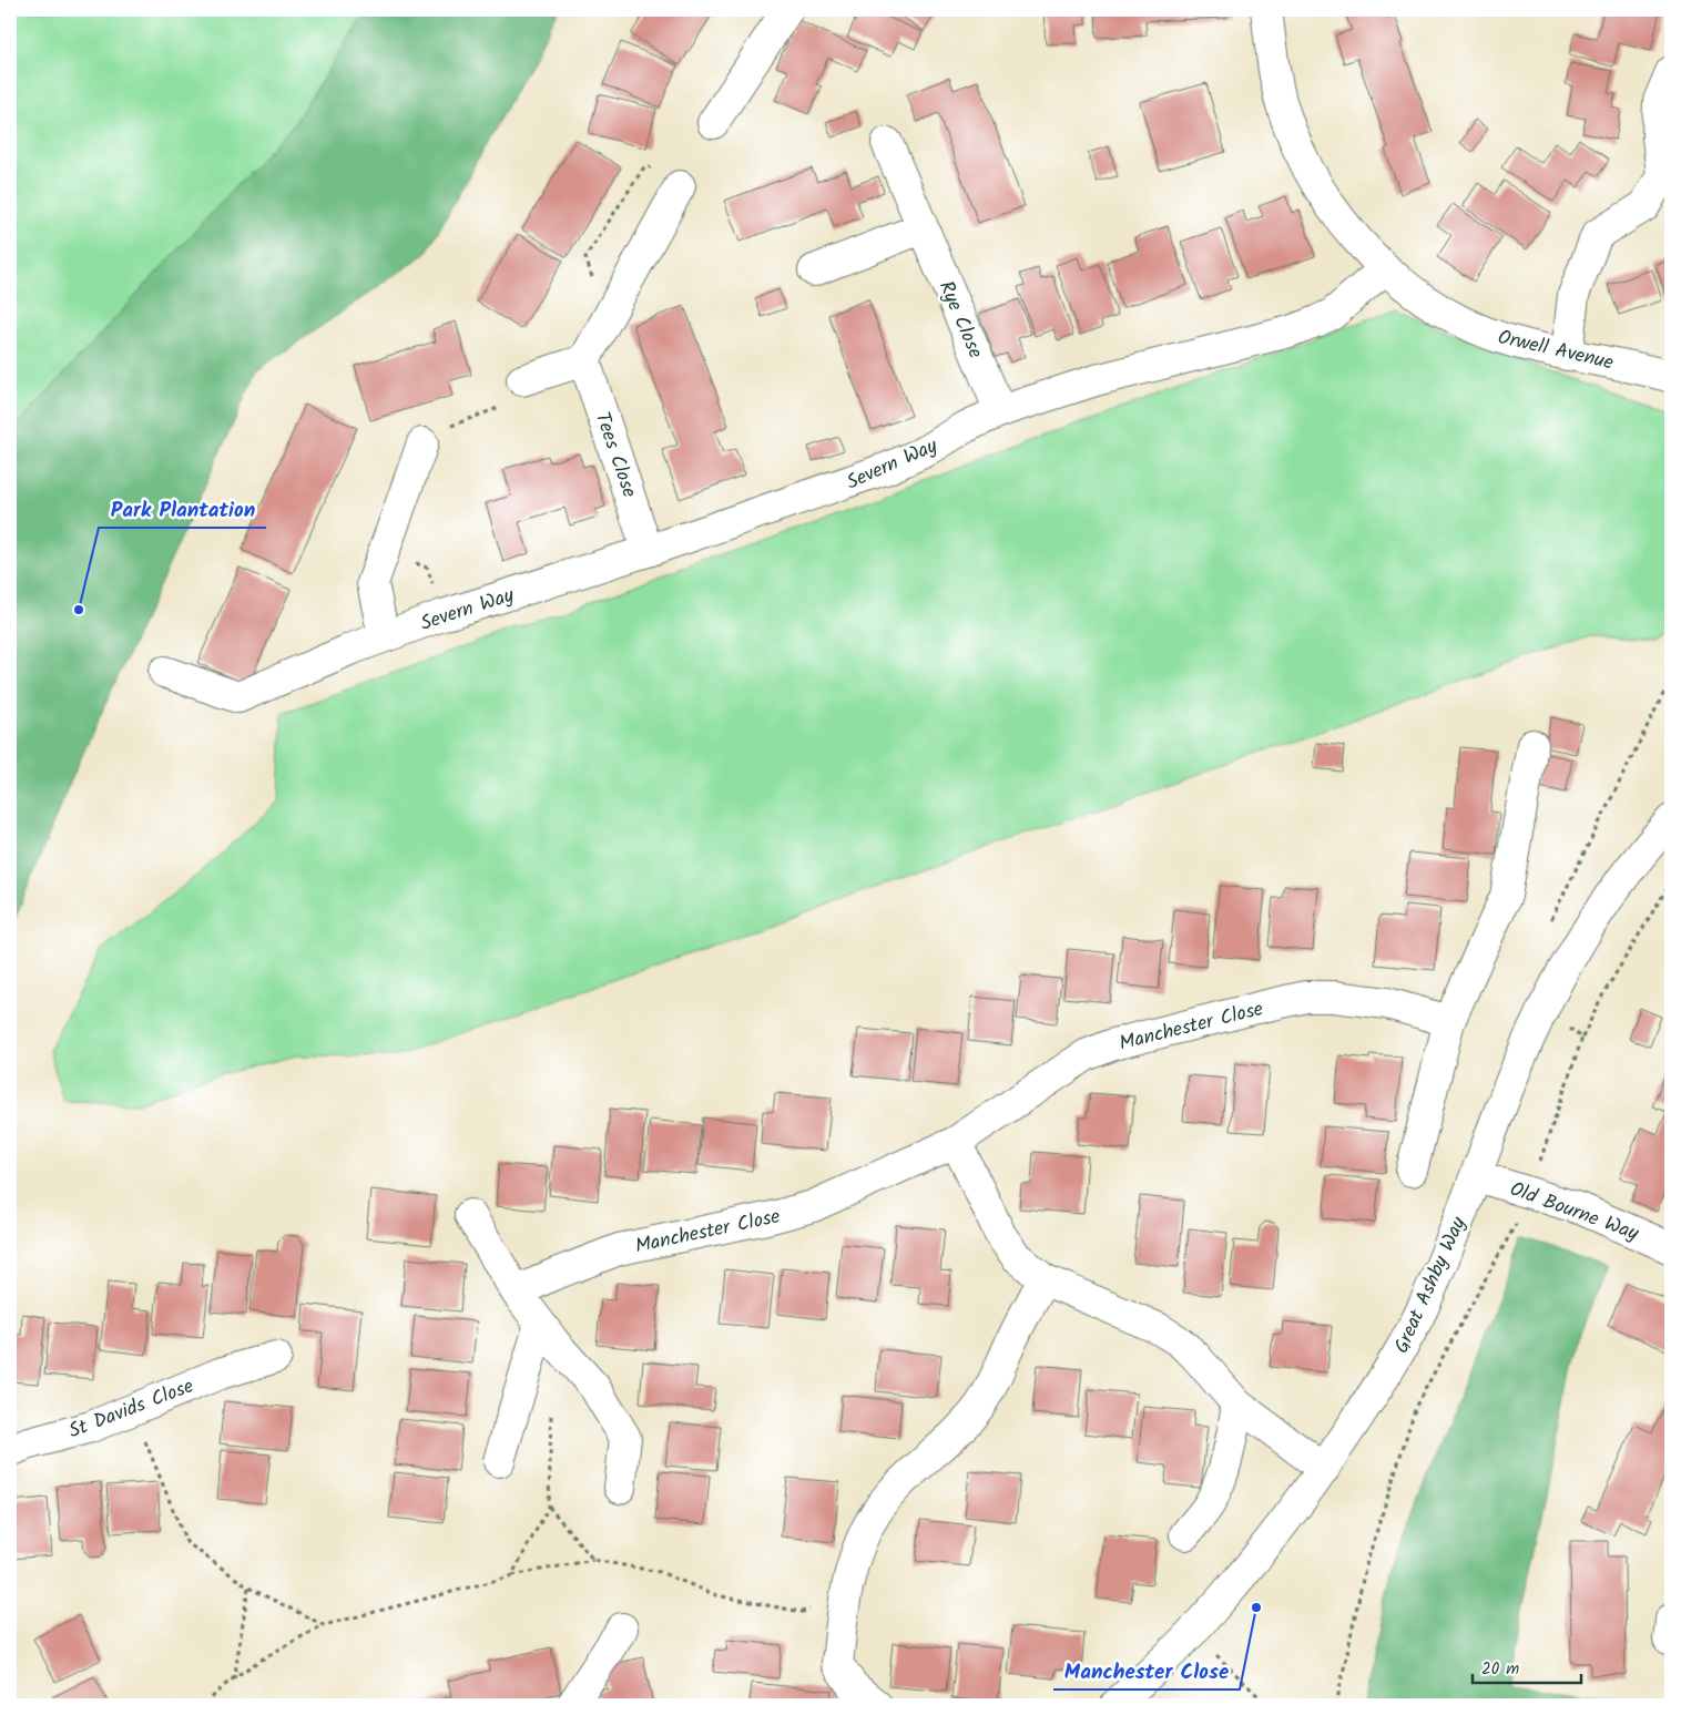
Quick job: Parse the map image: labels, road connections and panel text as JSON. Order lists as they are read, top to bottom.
{
  "streets": {
    "street": [
      "Rye Close",
      "Orwell Avenue",
      "Tees Close",
      "Severn Way",
      "Manchester Close",
      "Old Bourne Way",
      "Great Ashby Way",
      "St Davids Close"
    ]
  },
  "crossings": [
    ["Rye Close", "Severn Way"],
    ["Orwell Avenue", "Severn Way"],
    ["Tees Close", "Severn Way"],
    ["Old Bourne Way", "Great Ashby Way"]
  ],
  "places": ["Park Plantation", "Manchester Close"],
  "scale_bar": "20 m"
}
